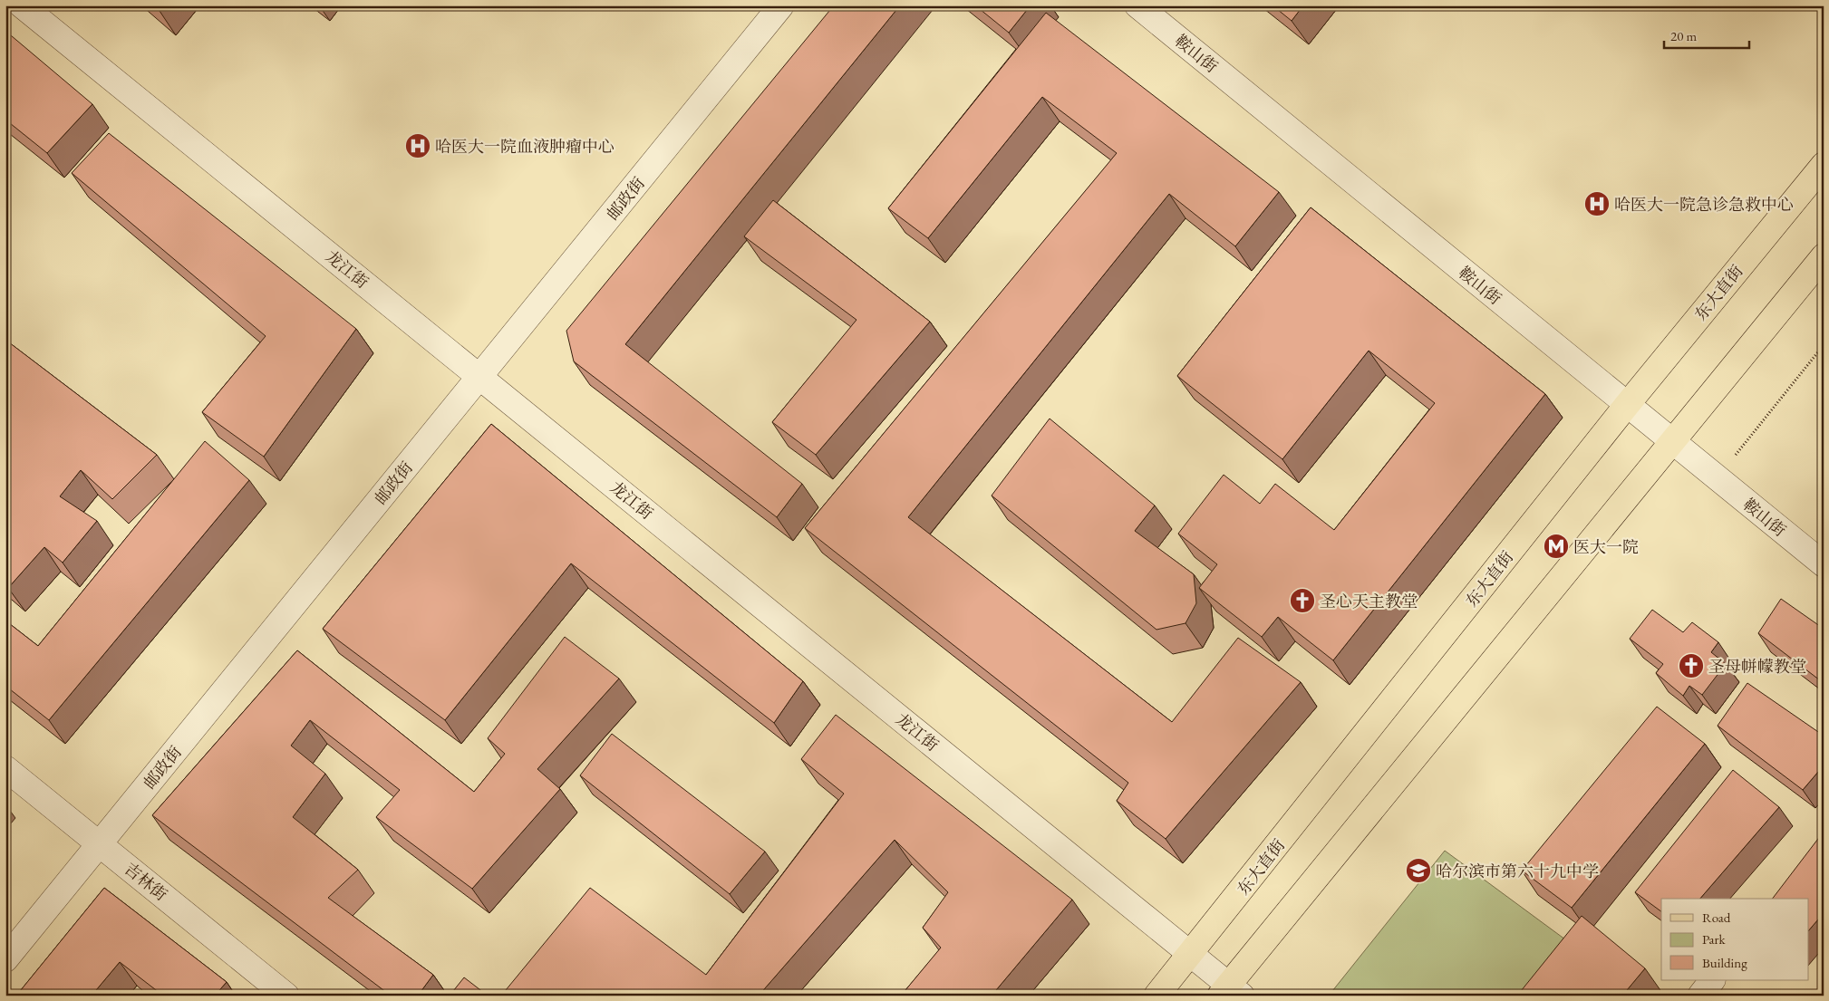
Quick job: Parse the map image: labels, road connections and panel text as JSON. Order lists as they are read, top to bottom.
{
  "streets": {
    "main road": ["东大直街"],
    "street": [
      "鞍山街",
      "邮政街",
      "龙江街",
      "吉林街"
    ]
  },
  "crossings": [
    ["鞍山街", "东大直街"],
    ["邮政街", "龙江街"],
    ["邮政街", "吉林街"],
    ["龙江街", "东大直街"]
  ],
  "places": {
    "hospital": ["哈医大一院血液肿瘤中心", "哈医大一院急诊急救中心"],
    "metro station": ["医大一院"],
    "church": ["圣心天主教堂", "圣母帡幪教堂"],
    "school or university": ["哈尔滨市第六十九中学"]
  },
  "legend": ["Road", "Park", "Building"],
  "scale_bar": "20 m"
}
